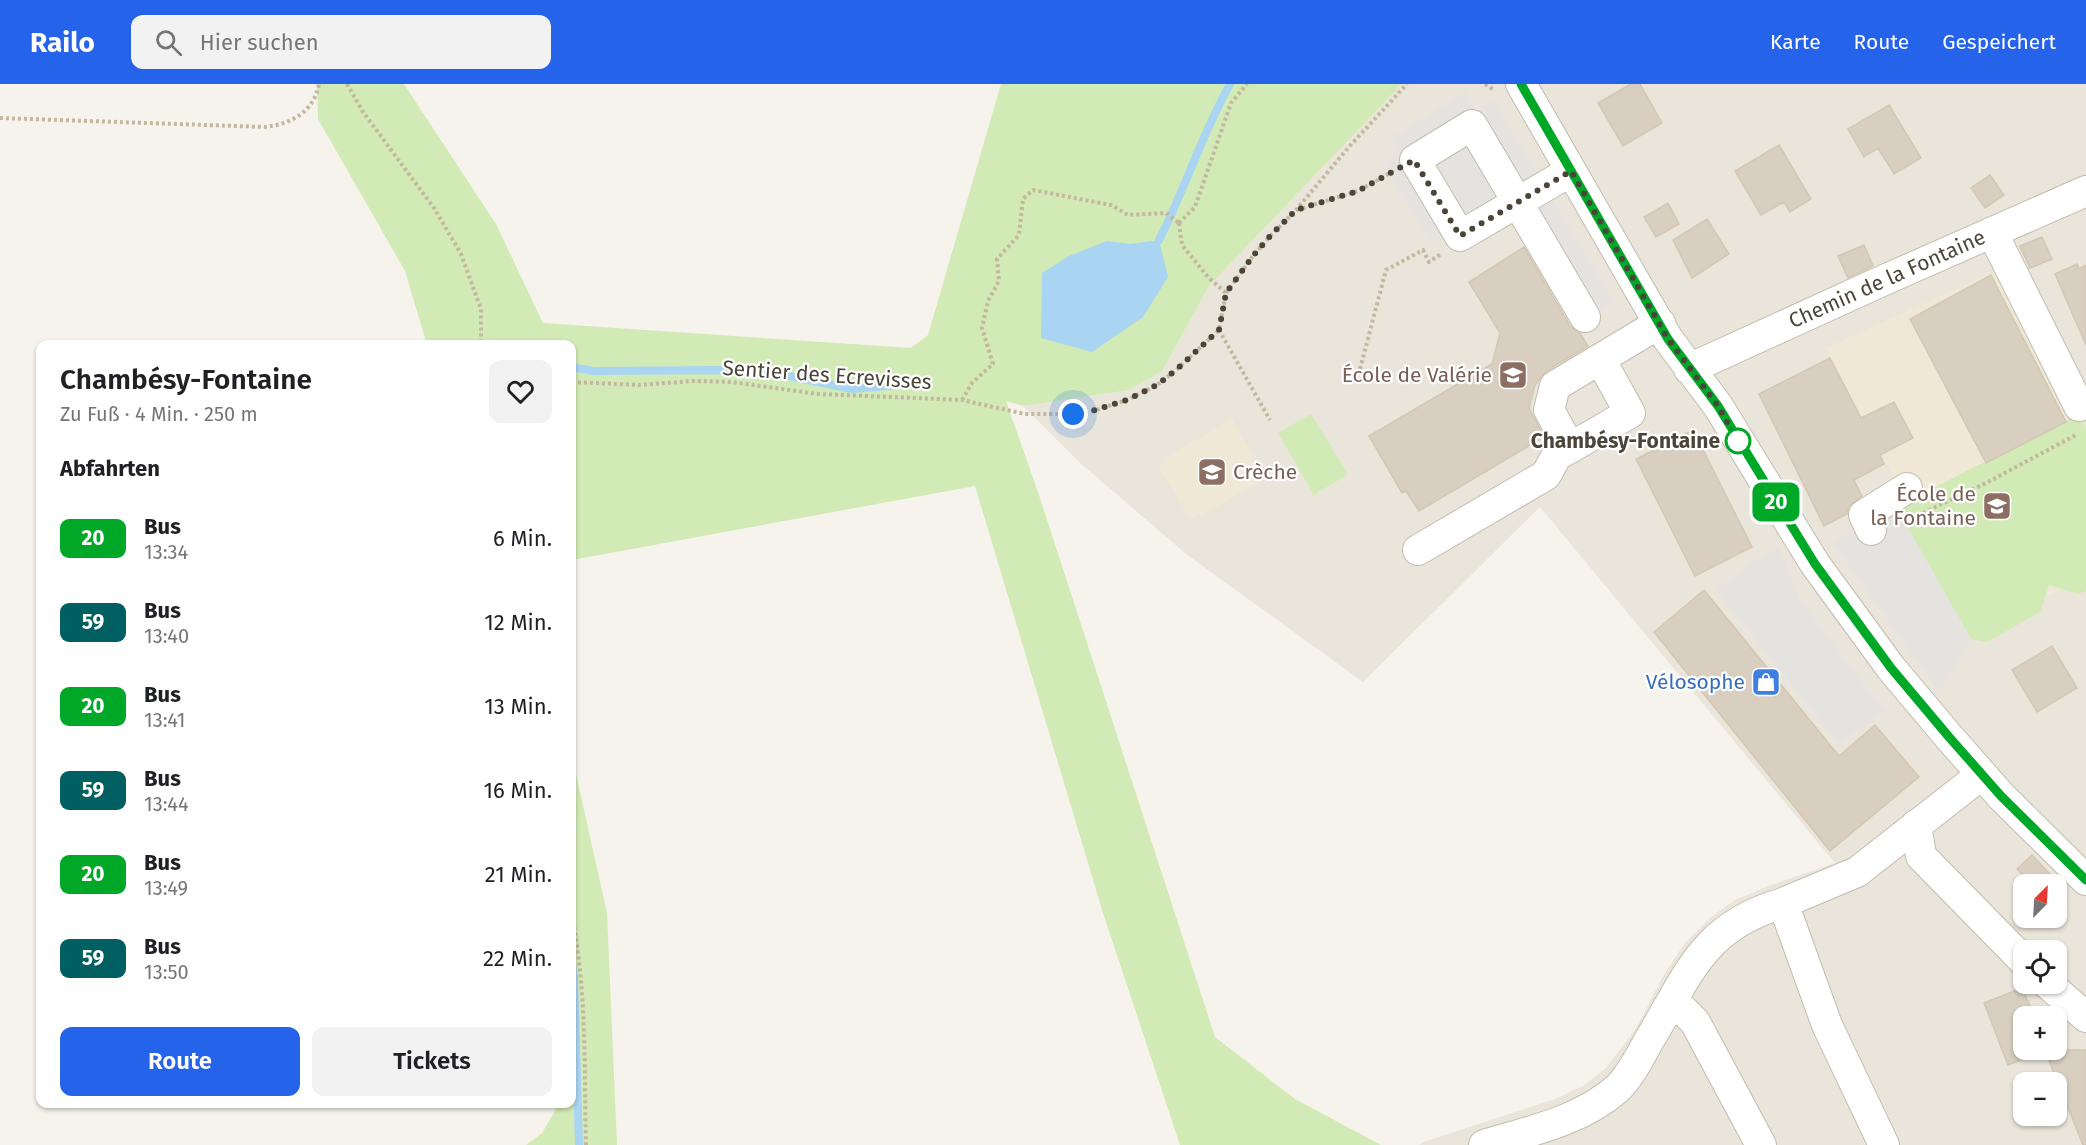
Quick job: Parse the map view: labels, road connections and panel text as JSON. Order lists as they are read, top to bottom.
{
  "streets": {
    "street": ["Chemin de la Fontaine"],
    "path": ["Sentier des Ecrevisses"]
  },
  "places": {
    "school or university": ["École de Valérie", "Crèche", "École de la Fontaine"],
    "other": ["Chambésy-Fontaine"],
    "shop": ["Vélosophe"]
  },
  "lines": ["bus line 20"],
  "north": "top right",
  "page": {
    "header": "Railo",
    "search": "Hier suchen",
    "nav": ["Karte", "Route", "Gespeichert"],
    "on_map": "20",
    "heading": [
      ["Chambésy-Fontaine", "Zu Fuß · 4 Min. · 250 m"],
      "Abfahrten"
    ],
    "list": [
      {
        "mark": "20",
        "name": "Bus",
        "note": "13:34",
        "value": "6 Min."
      },
      {
        "mark": "59",
        "name": "Bus",
        "note": "13:40",
        "value": "12 Min."
      },
      {
        "mark": "20",
        "name": "Bus",
        "note": "13:41",
        "value": "13 Min."
      },
      {
        "mark": "59",
        "name": "Bus",
        "note": "13:44",
        "value": "16 Min."
      },
      {
        "mark": "20",
        "name": "Bus",
        "note": "13:49",
        "value": "21 Min."
      },
      {
        "mark": "59",
        "name": "Bus",
        "note": "13:50",
        "value": "22 Min."
      }
    ],
    "map_buttons": ["+", "−"],
    "buttons": ["Route", "Tickets"]
  }
}
